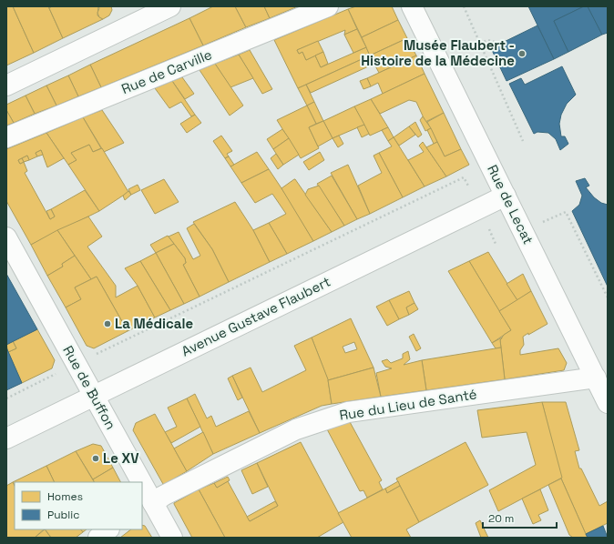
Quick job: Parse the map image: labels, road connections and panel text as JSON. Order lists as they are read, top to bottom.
{
  "streets": {
    "street": [
      "Rue de Carville",
      "Rue de Lecat",
      "Avenue Gustave Flaubert",
      "Rue de Buffon",
      "Rue du Lieu de Santé"
    ]
  },
  "crossings": [
    ["Rue de Lecat", "Avenue Gustave Flaubert"],
    ["Rue de Lecat", "Rue du Lieu de Santé"],
    ["Avenue Gustave Flaubert", "Rue de Buffon"],
    ["Rue de Buffon", "Rue du Lieu de Santé"]
  ],
  "places": ["Musée Flaubert - Histoire de la Médecine", "La Médicale", "Le XV"],
  "legend": ["Homes", "Public"],
  "scale_bar": "20 m"
}
